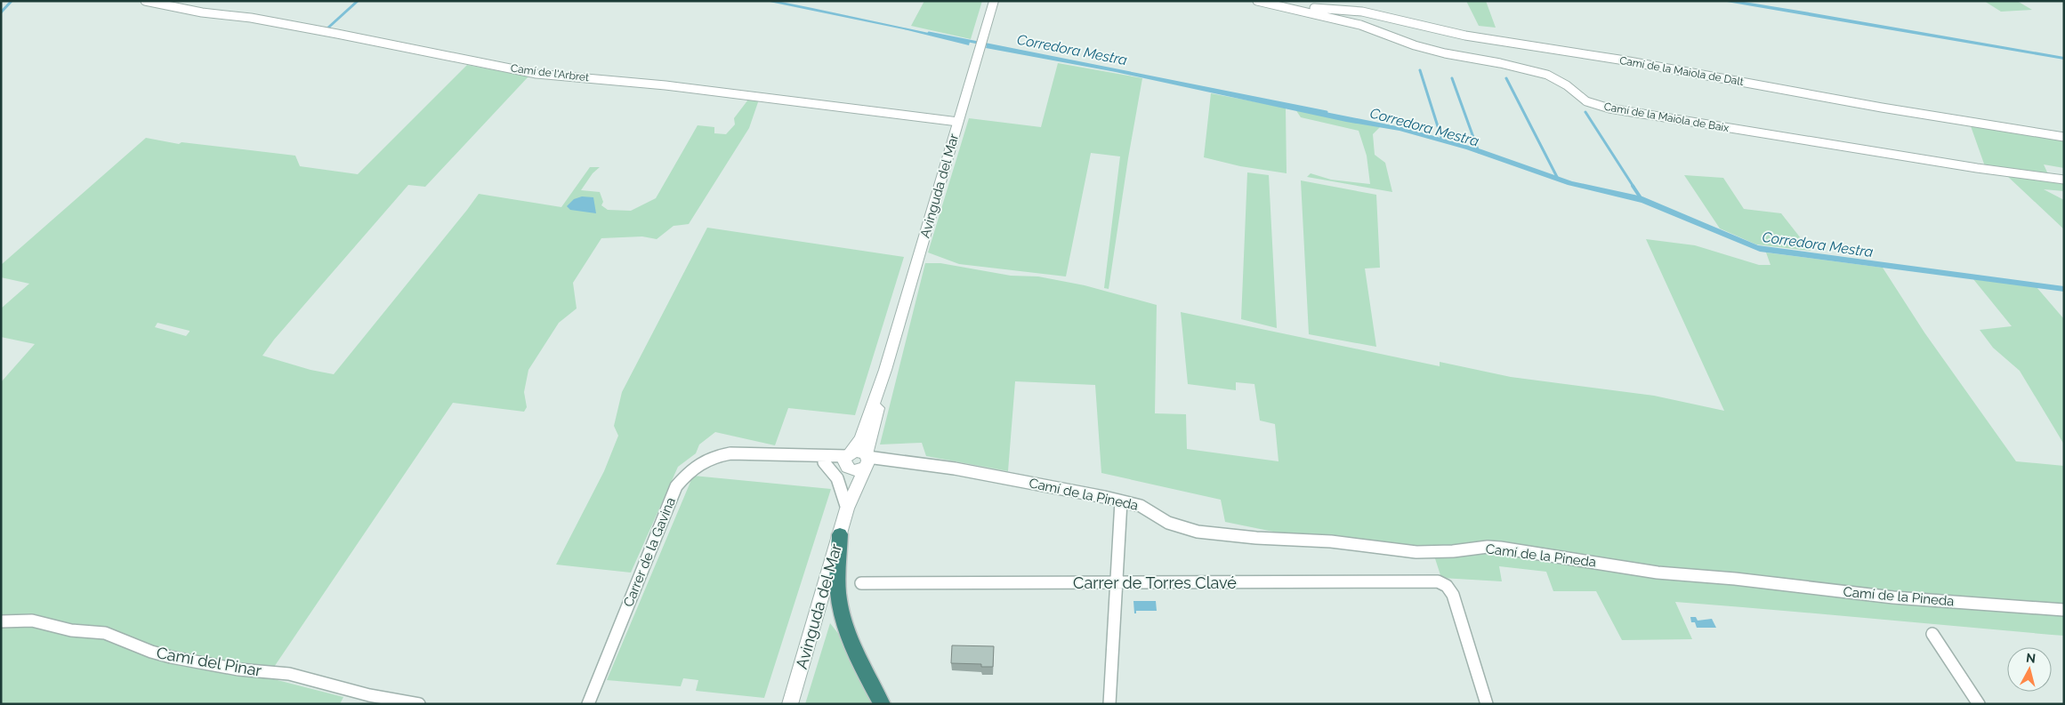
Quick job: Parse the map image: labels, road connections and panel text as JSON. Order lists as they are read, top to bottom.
{
  "streets": {
    "street": [
      "Camí de la Maiola de Dalt",
      "Camí de l'Arbret",
      "Camí de la Maiola de Baix",
      "Avinguda del Mar",
      "Camí de la Pineda",
      "Carrer de la Gavina",
      "Carrer de Torres Clavé",
      "Camí del Pinar"
    ]
  },
  "crossings": [
    ["Camí de la Maiola de Dalt", "Camí de la Maiola de Baix"],
    ["Camí de l'Arbret", "Avinguda del Mar"],
    ["Avinguda del Mar", "Camí de la Pineda"],
    ["Camí de la Pineda", "Carrer de la Gavina"]
  ],
  "water": ["Corredora Mestra"],
  "north": "top"
}
